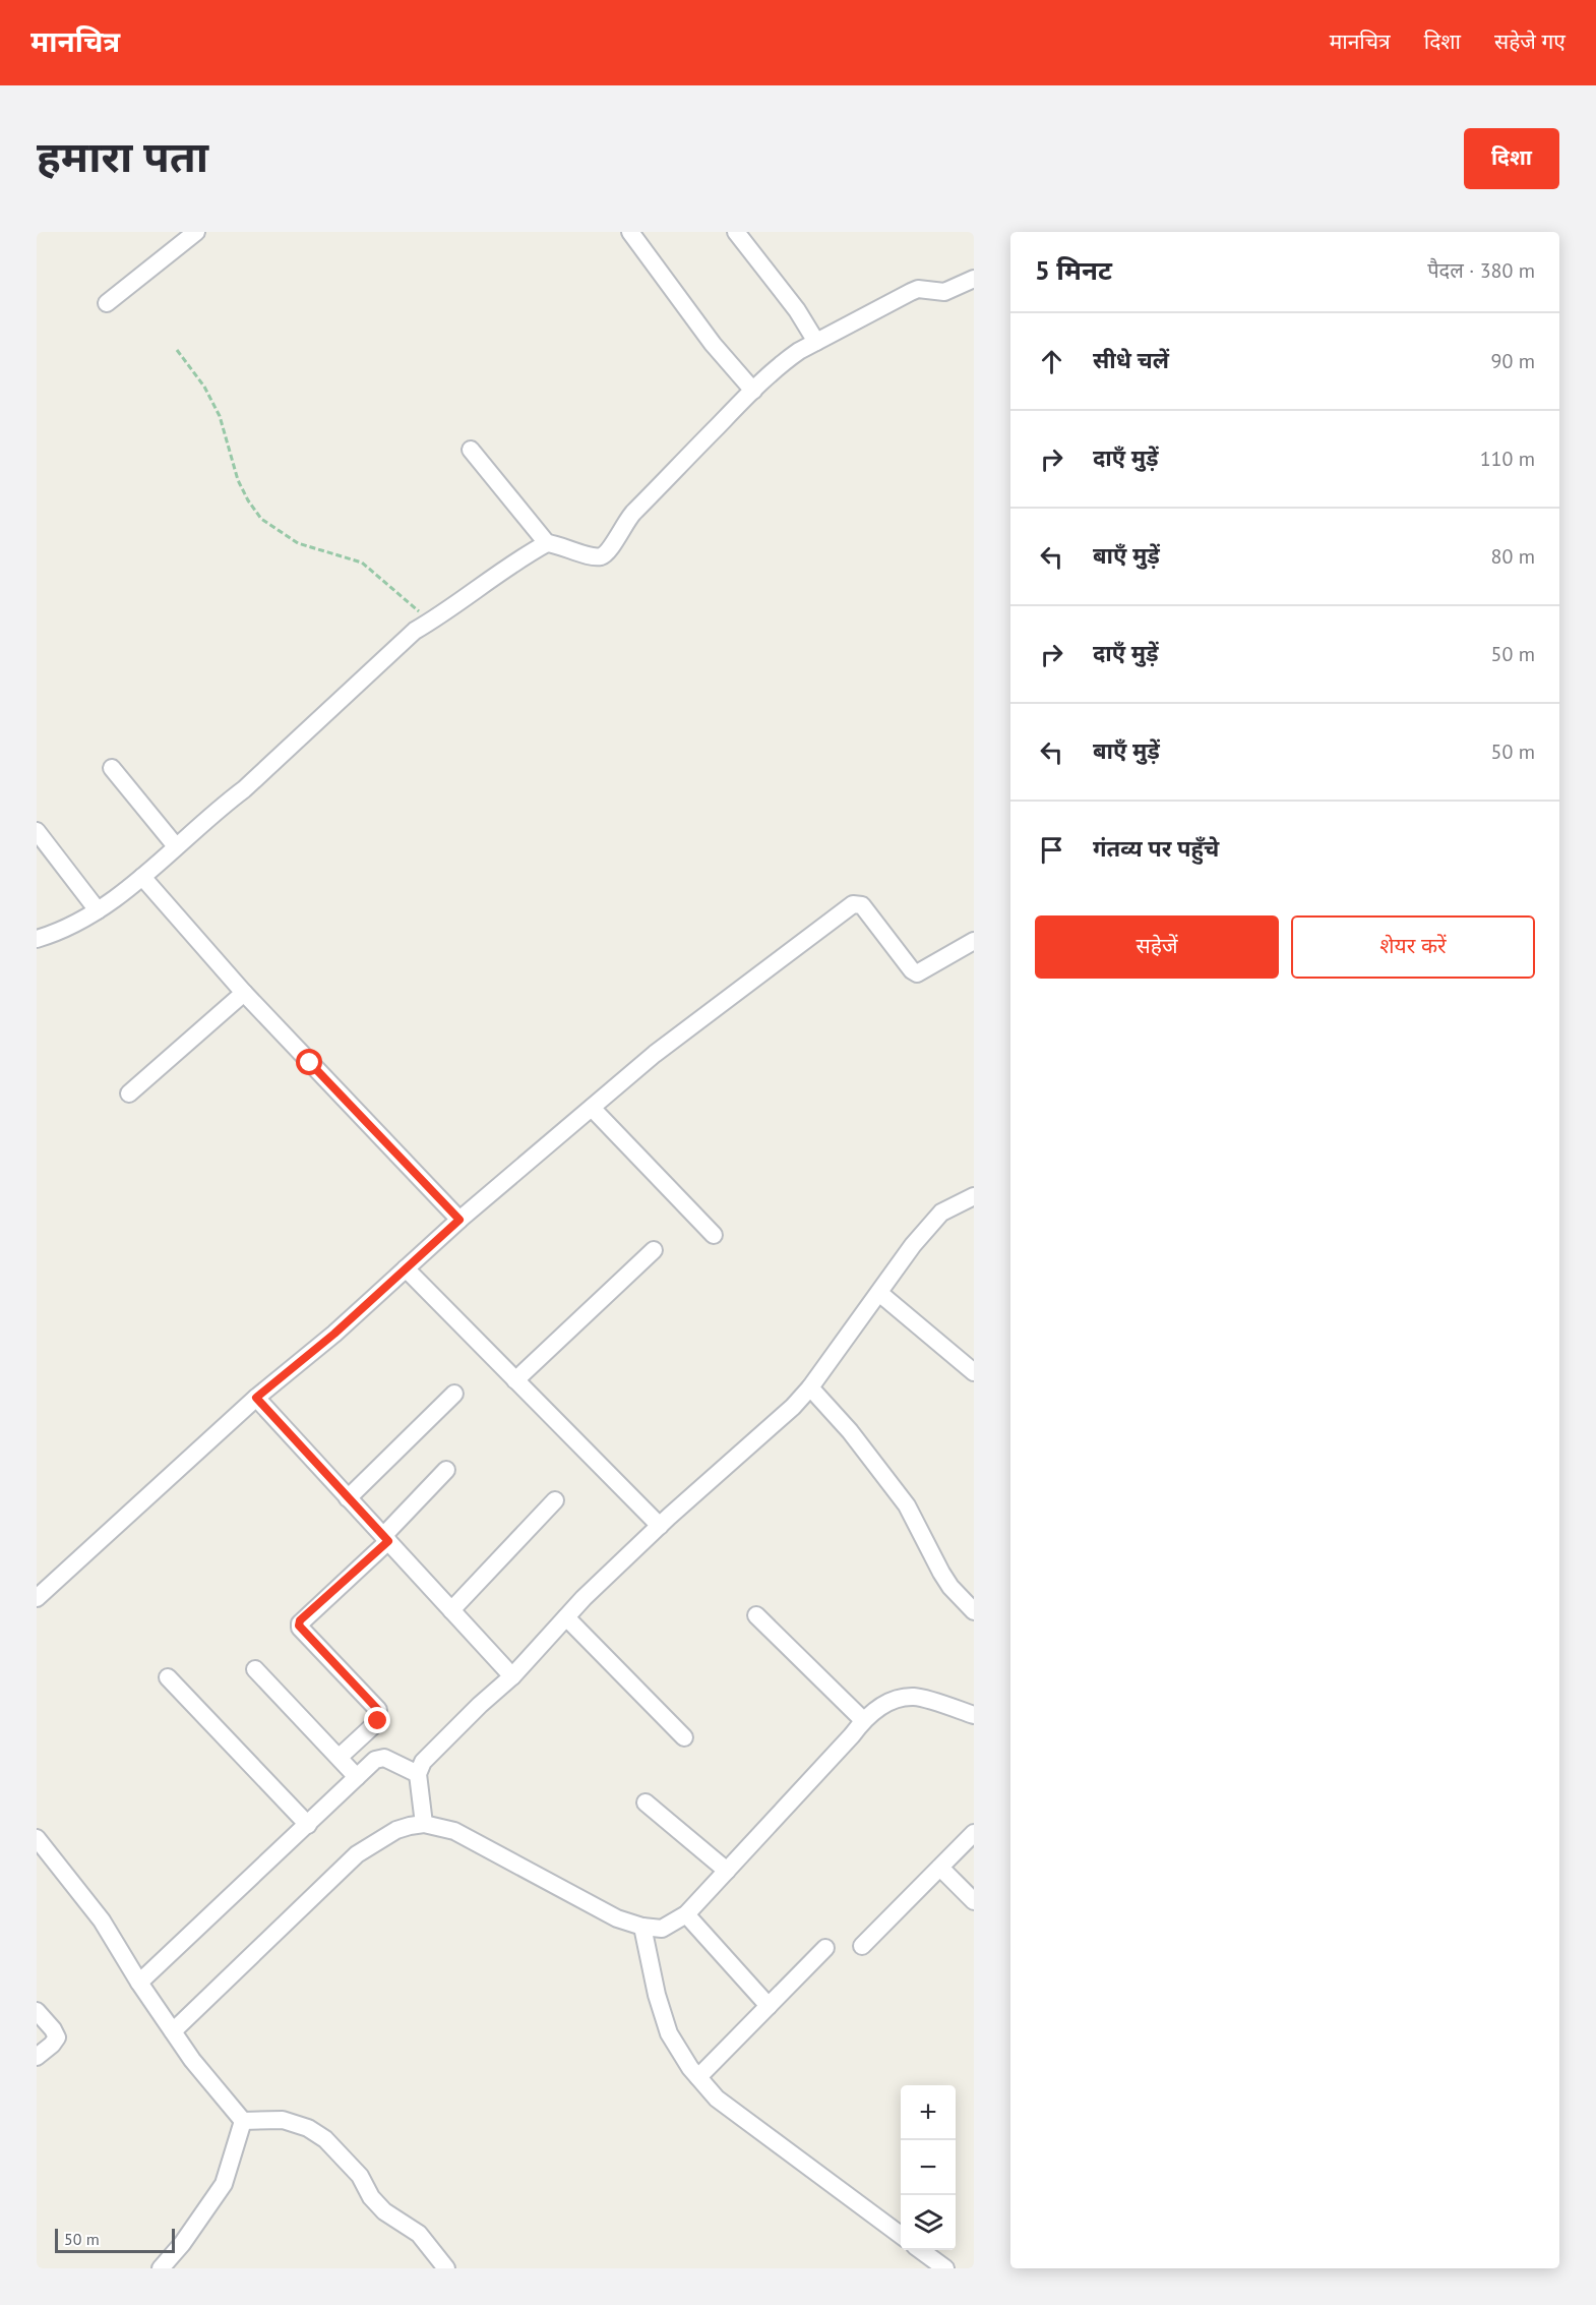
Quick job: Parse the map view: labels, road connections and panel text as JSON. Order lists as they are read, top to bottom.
{
  "scale_bar": "50 m",
  "page": {
    "header": "मानचित्र",
    "nav": ["मानचित्र", "दिशा", "सहेजे गए"],
    "title": "हमारा पता",
    "buttons": [
      "दिशा",
      ["सहेजें", "शेयर करें"]
    ],
    "heading": ["5 मिनट", "पैदल · 380 m"],
    "list": [
      ["सीधे चलें", "90 m"],
      ["दाएँ मुड़ें", "110 m"],
      ["बाएँ मुड़ें", "80 m"],
      ["दाएँ मुड़ें", "50 m"],
      ["बाएँ मुड़ें", "50 m"],
      "गंतव्य पर पहुँचे"
    ],
    "map_buttons": ["+", "−"],
    "scale": "50 m"
  }
}
